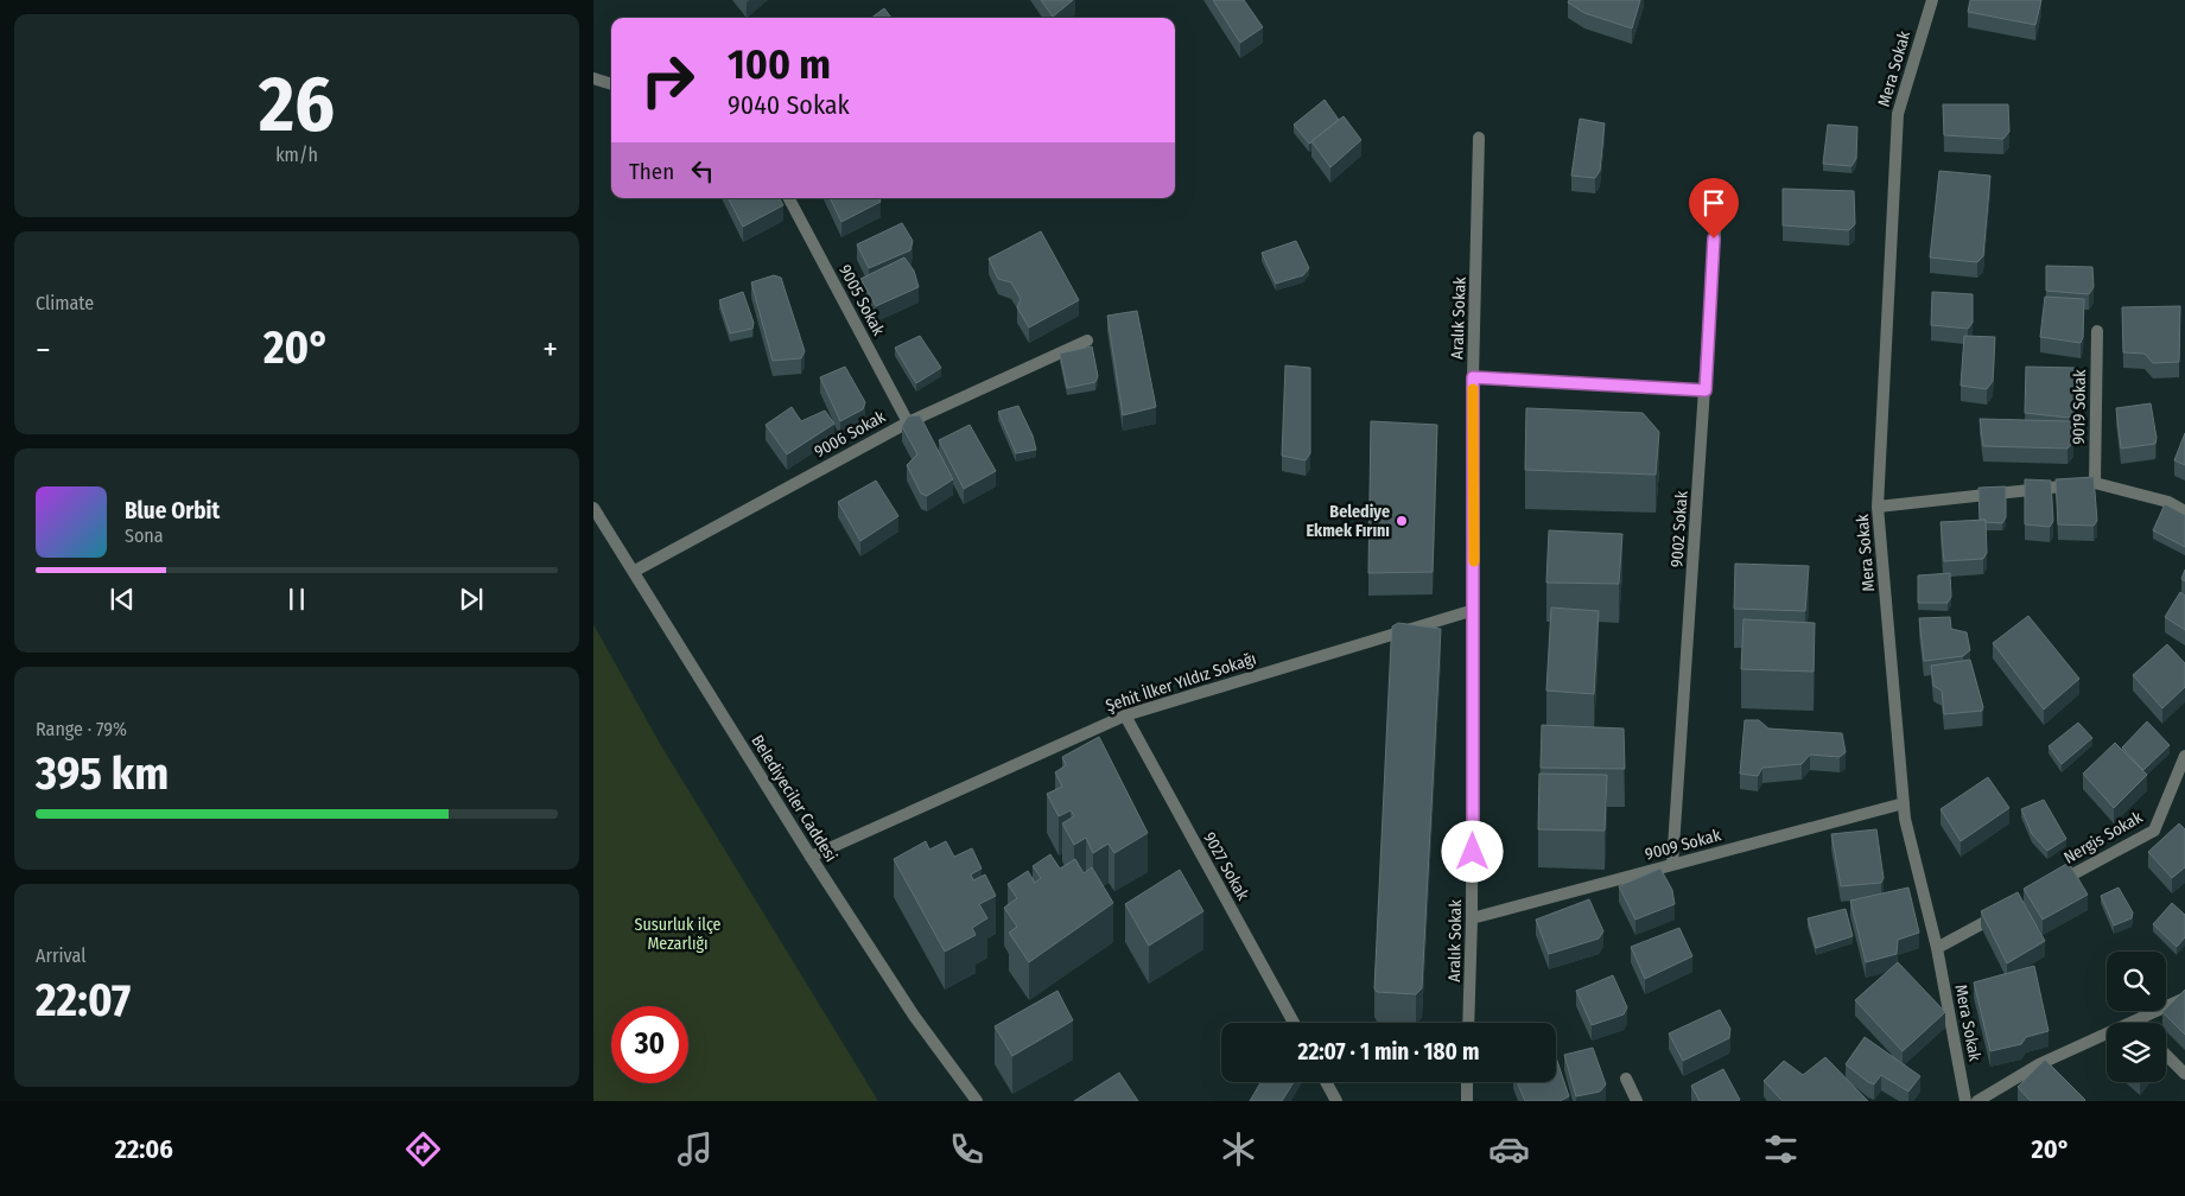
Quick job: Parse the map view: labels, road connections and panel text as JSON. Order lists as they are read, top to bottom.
{
  "streets": {
    "street": [
      "Mera Sokak",
      "9005 Sokak",
      "Aralık Sokak",
      "9019 Sokak",
      "9006 Sokak",
      "9002 Sokak",
      "Şehit İlker Yıldız Sokağı",
      "Belediyeciler Caddesi",
      "Nergis Sokak",
      "9009 Sokak",
      "9027 Sokak"
    ]
  },
  "crossings": [
    ["Mera Sokak", "9009 Sokak"],
    ["9005 Sokak", "9006 Sokak"],
    ["Aralık Sokak", "Şehit İlker Yıldız Sokağı"],
    ["Aralık Sokak", "9009 Sokak"],
    ["9006 Sokak", "Belediyeciler Caddesi"],
    ["9002 Sokak", "9009 Sokak"],
    ["Şehit İlker Yıldız Sokağı", "Belediyeciler Caddesi"],
    ["Şehit İlker Yıldız Sokağı", "9027 Sokak"]
  ],
  "parks": ["Susurluk ilçe Mezarlığı"],
  "places": ["Belediye Ekmek Fırını"],
  "page": {
    "tile": [
      ["26", "km/h"],
      "Climate",
      ["Range · 79%", "395 km"],
      ["Arrival", "22:07"]
    ],
    "turn": ["100 m", "9040 Sokak"],
    "then": "Then",
    "heat": ["−", "20°", "+"],
    "song": ["Blue Orbit", "Sona"],
    "limit": "30",
    "trip": "22:07 · 1 min · 180 m",
    "tabs": ["22:06", "20°"]
  }
}
